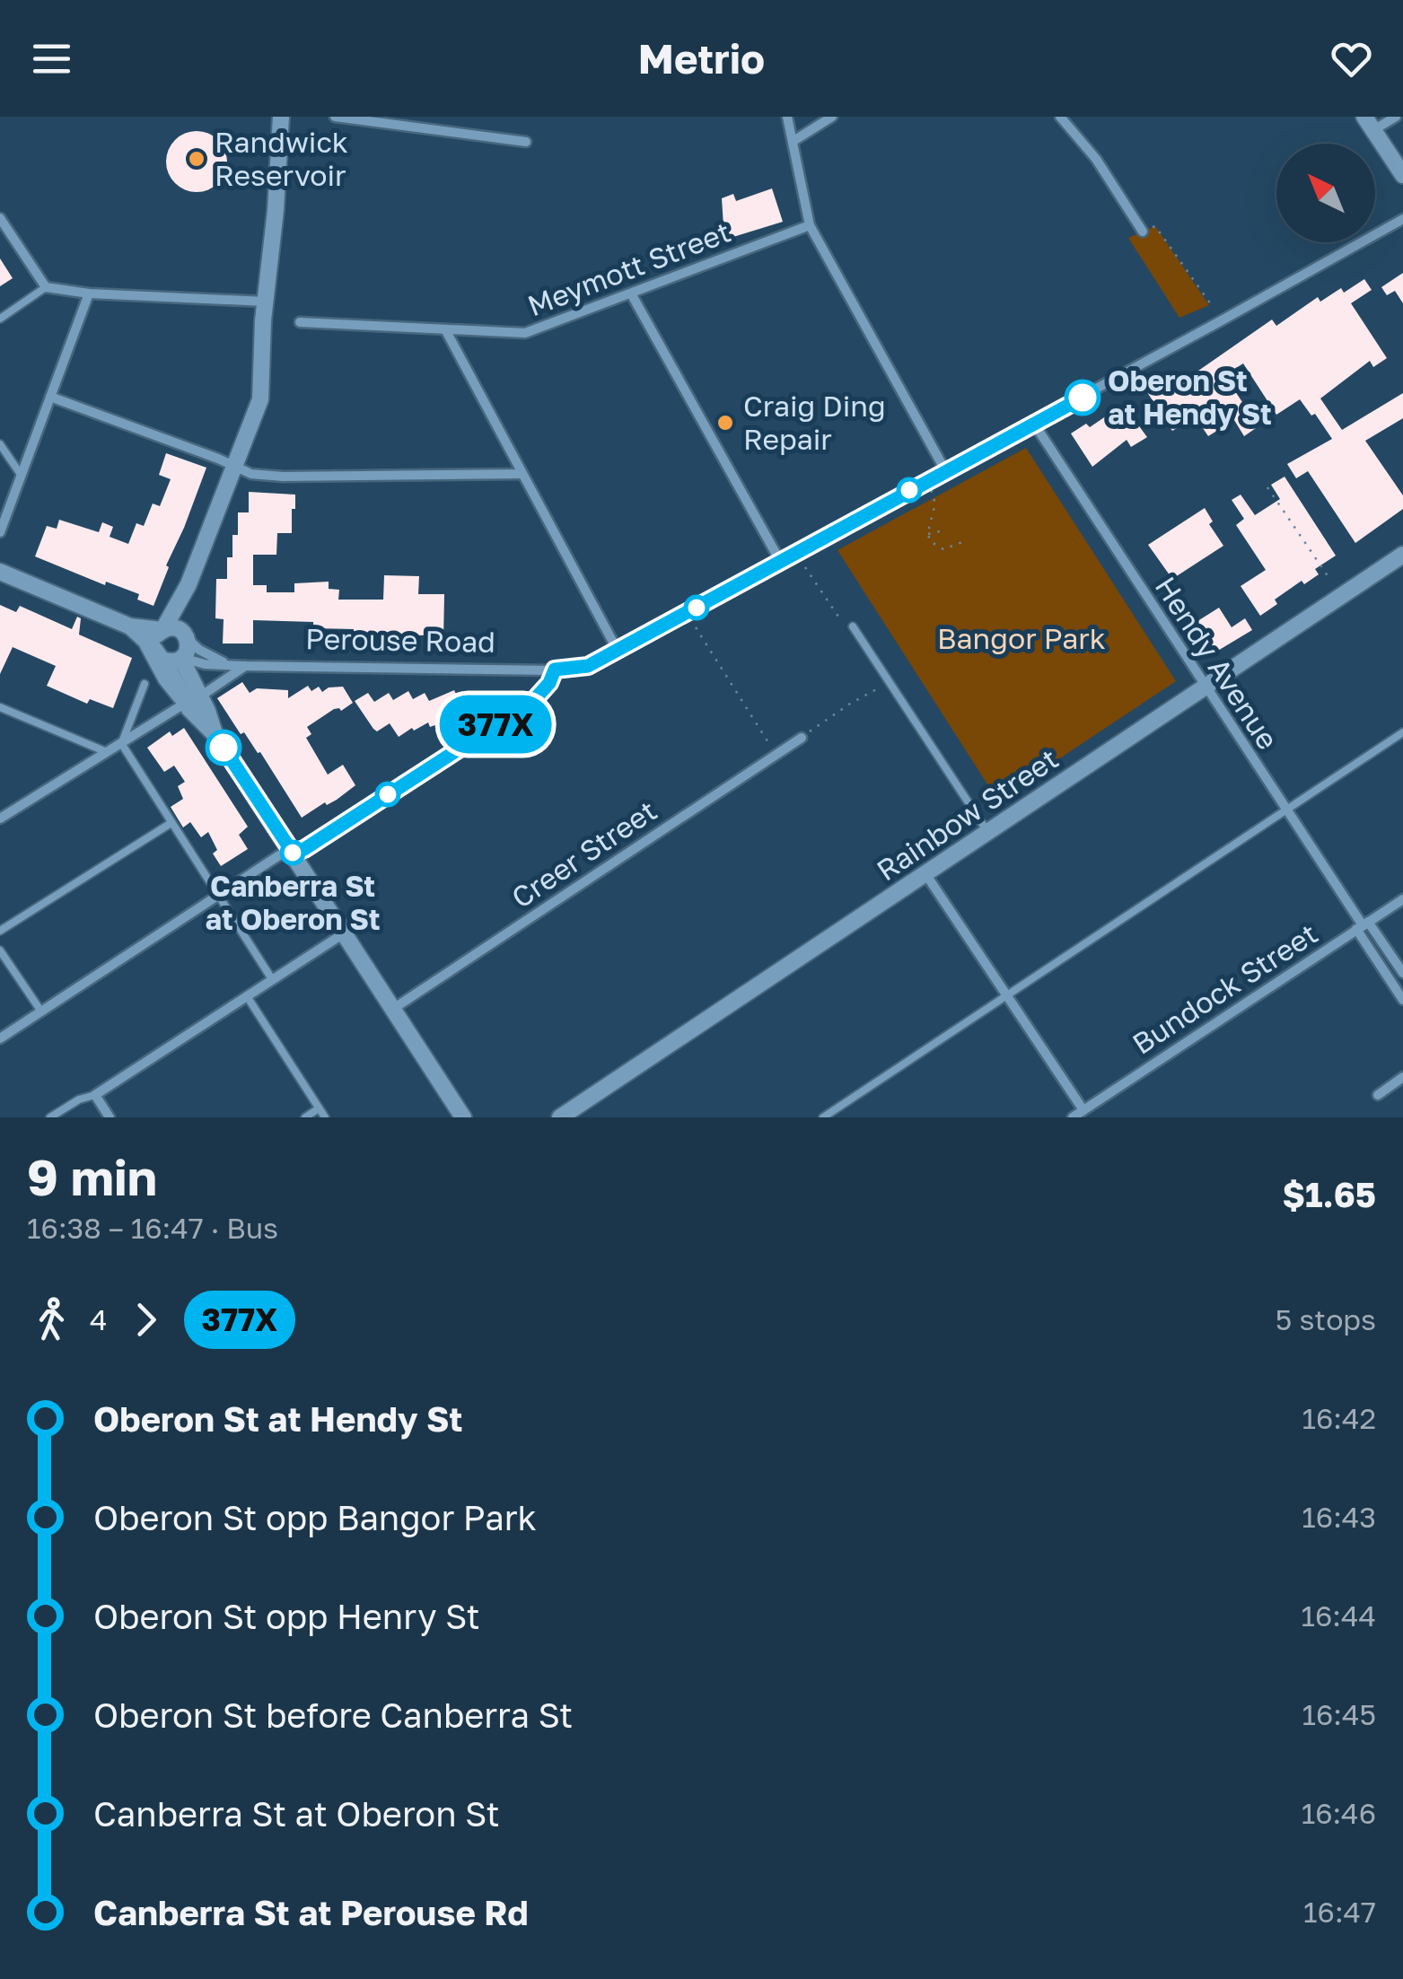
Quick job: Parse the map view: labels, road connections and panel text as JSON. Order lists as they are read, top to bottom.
{
  "streets": {
    "street": [
      "Meymott Street",
      "Perouse Road",
      "Hendy Avenue",
      "Rainbow Street",
      "Creer Street",
      "Bundock Street"
    ]
  },
  "crossings": [
    ["Perouse Road", "Hendy Avenue"],
    ["Hendy Avenue", "Rainbow Street"],
    ["Hendy Avenue", "Bundock Street"]
  ],
  "parks": ["Bangor Park"],
  "places": [
    "Randwick Reservoir",
    "Oberon St at Hendy St",
    "Craig Ding Repair",
    "Canberra St at Oberon St"
  ],
  "lines": ["bus line 377X"],
  "north": "top left",
  "page": {
    "header": "Metrio",
    "on_map": "377X",
    "heading": ["9 min", "16:38 – 16:47 · Bus", "$1.65"],
    "legs": ["4", "377X", "5 stops"],
    "list": [
      {
        "name": "Oberon St at Hendy St",
        "value": "16:42"
      },
      {
        "name": "Oberon St opp Bangor Park",
        "value": "16:43"
      },
      {
        "name": "Oberon St opp Henry St",
        "value": "16:44"
      },
      {
        "name": "Oberon St before Canberra St",
        "value": "16:45"
      },
      {
        "name": "Canberra St at Oberon St",
        "value": "16:46"
      },
      {
        "name": "Canberra St at Perouse Rd",
        "value": "16:47"
      }
    ]
  }
}
